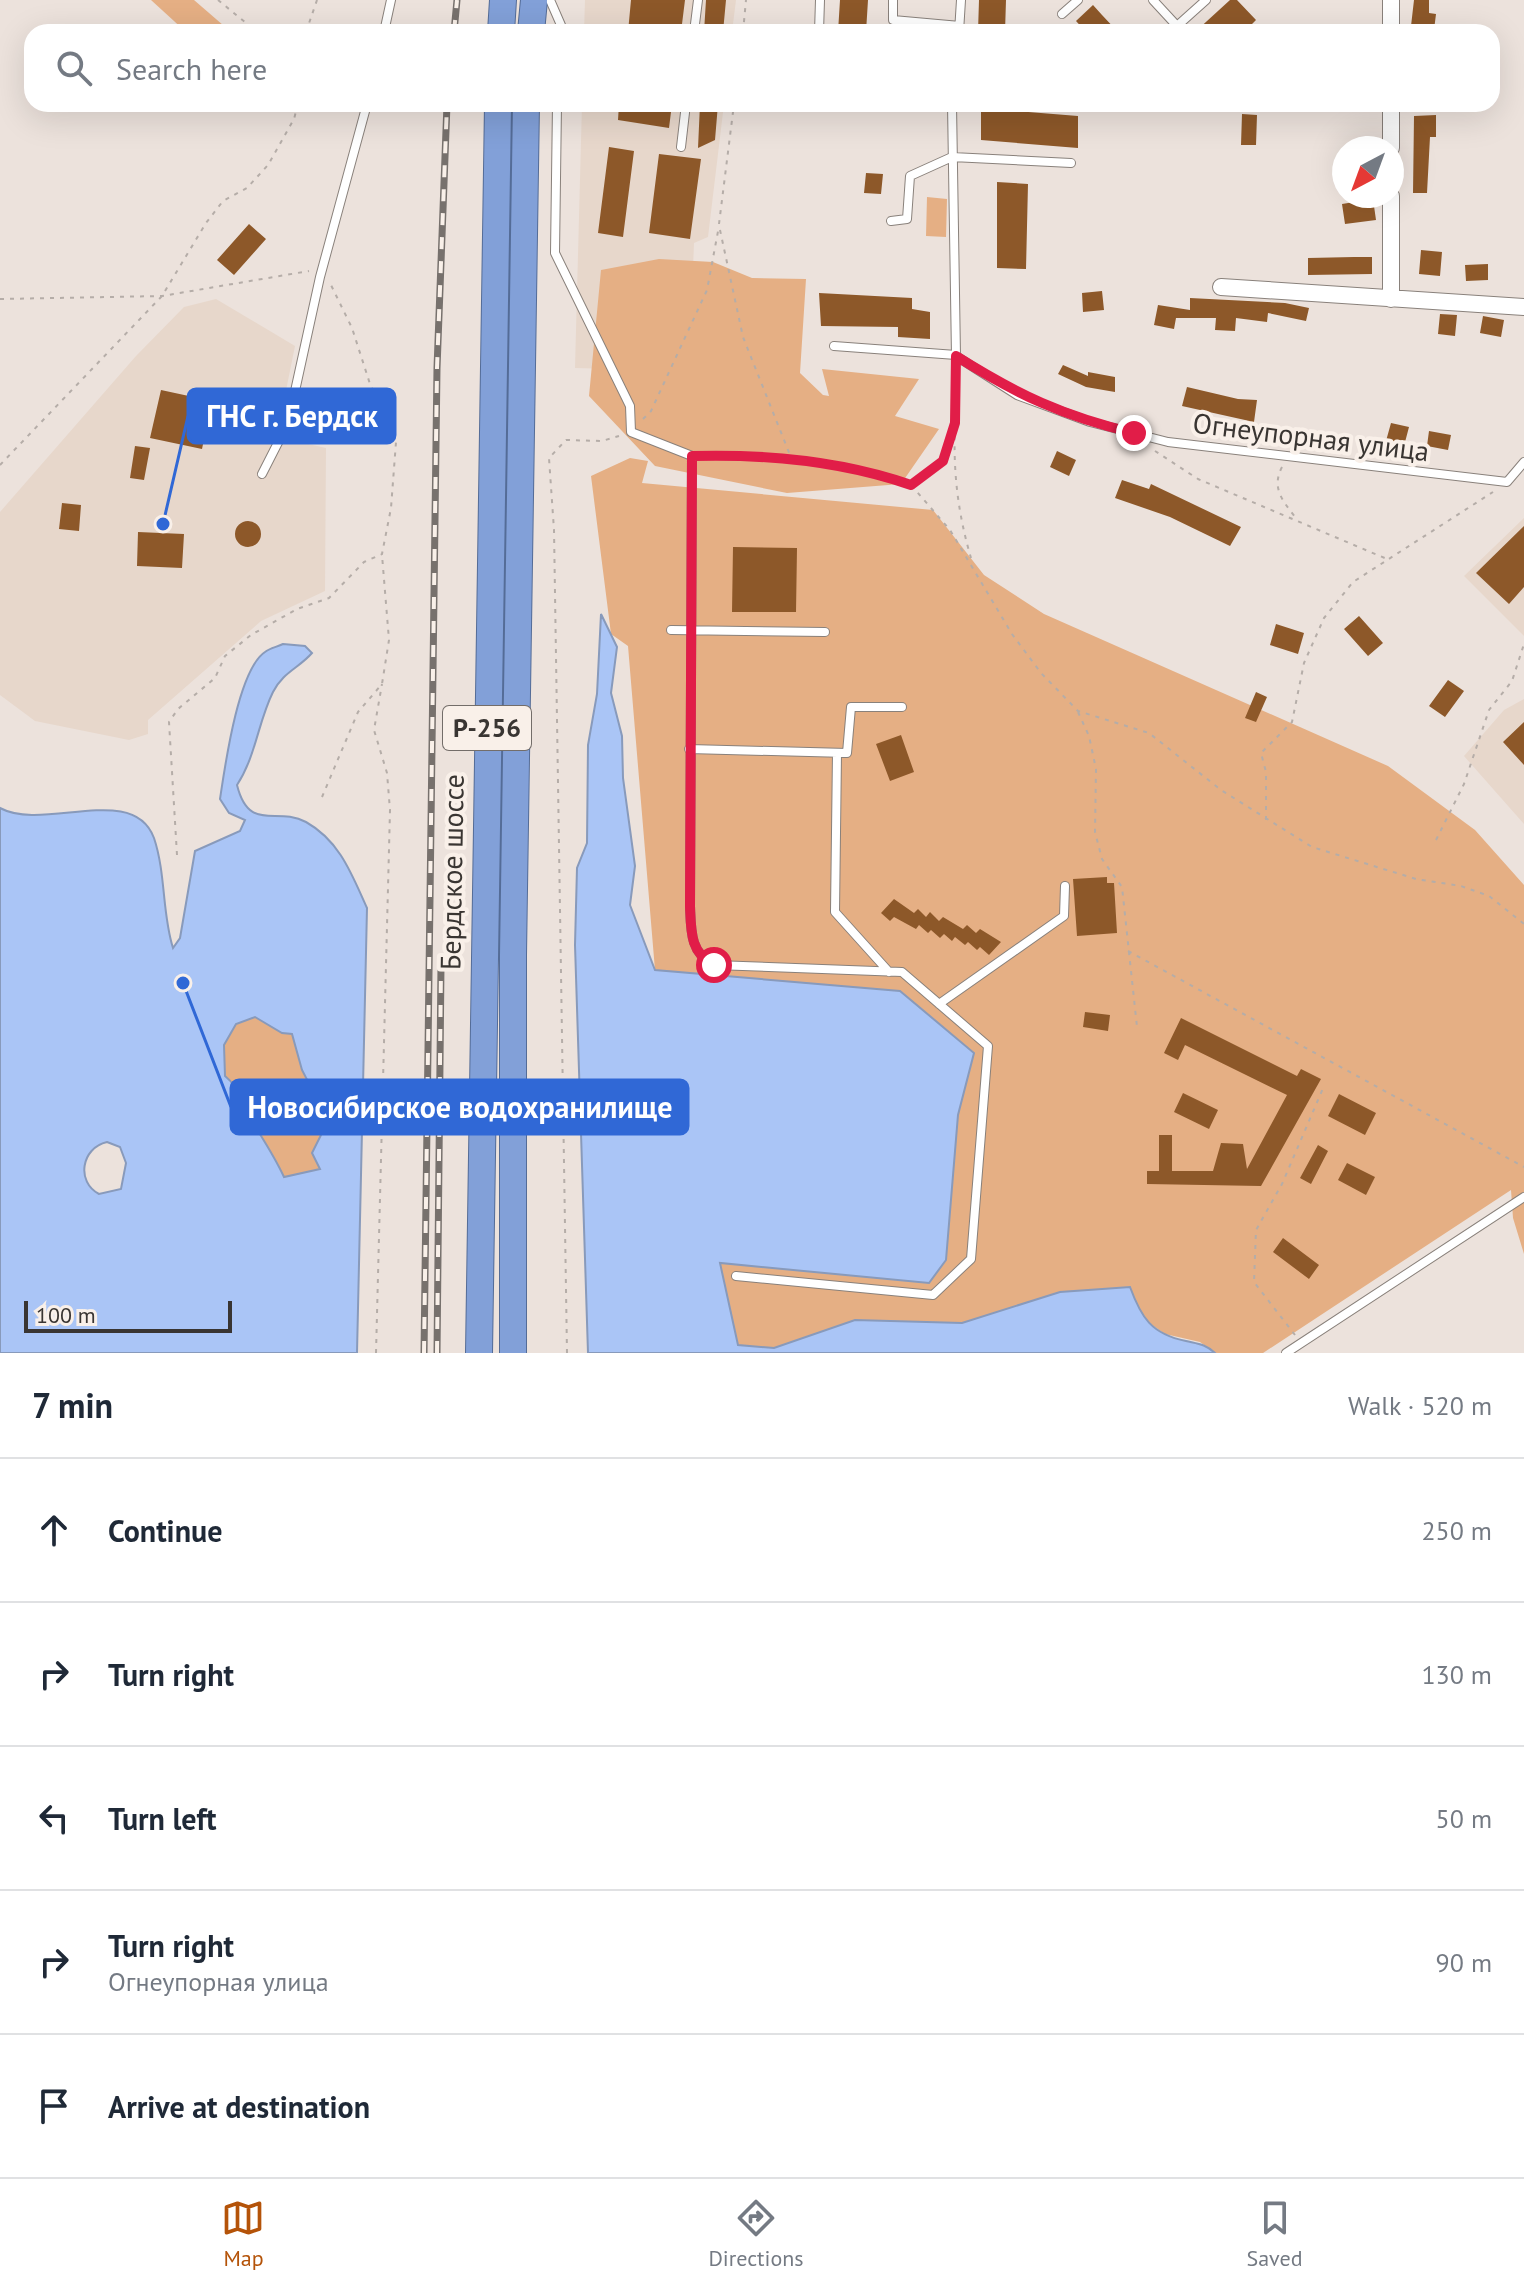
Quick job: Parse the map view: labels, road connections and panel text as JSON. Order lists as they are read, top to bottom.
{
  "streets": {
    "highway": ["Р-256", "Бердское шоссе"],
    "lane": ["Огнеупорная улица"]
  },
  "places": ["ГНС г. Бердск", "Новосибирское водохранилище"],
  "scale_bar": "100 m",
  "north": "bottom left",
  "page": {
    "search": "Search here",
    "scale": "100 m",
    "heading": ["7 min", "Walk · 520 m"],
    "list": [
      ["Continue", "250 m"],
      ["Turn right", "130 m"],
      ["Turn left", "50 m"],
      ["Turn right", "Огнеупорная улица", "90 m"],
      "Arrive at destination"
    ],
    "nav": ["Map", "Directions", "Saved"]
  }
}
